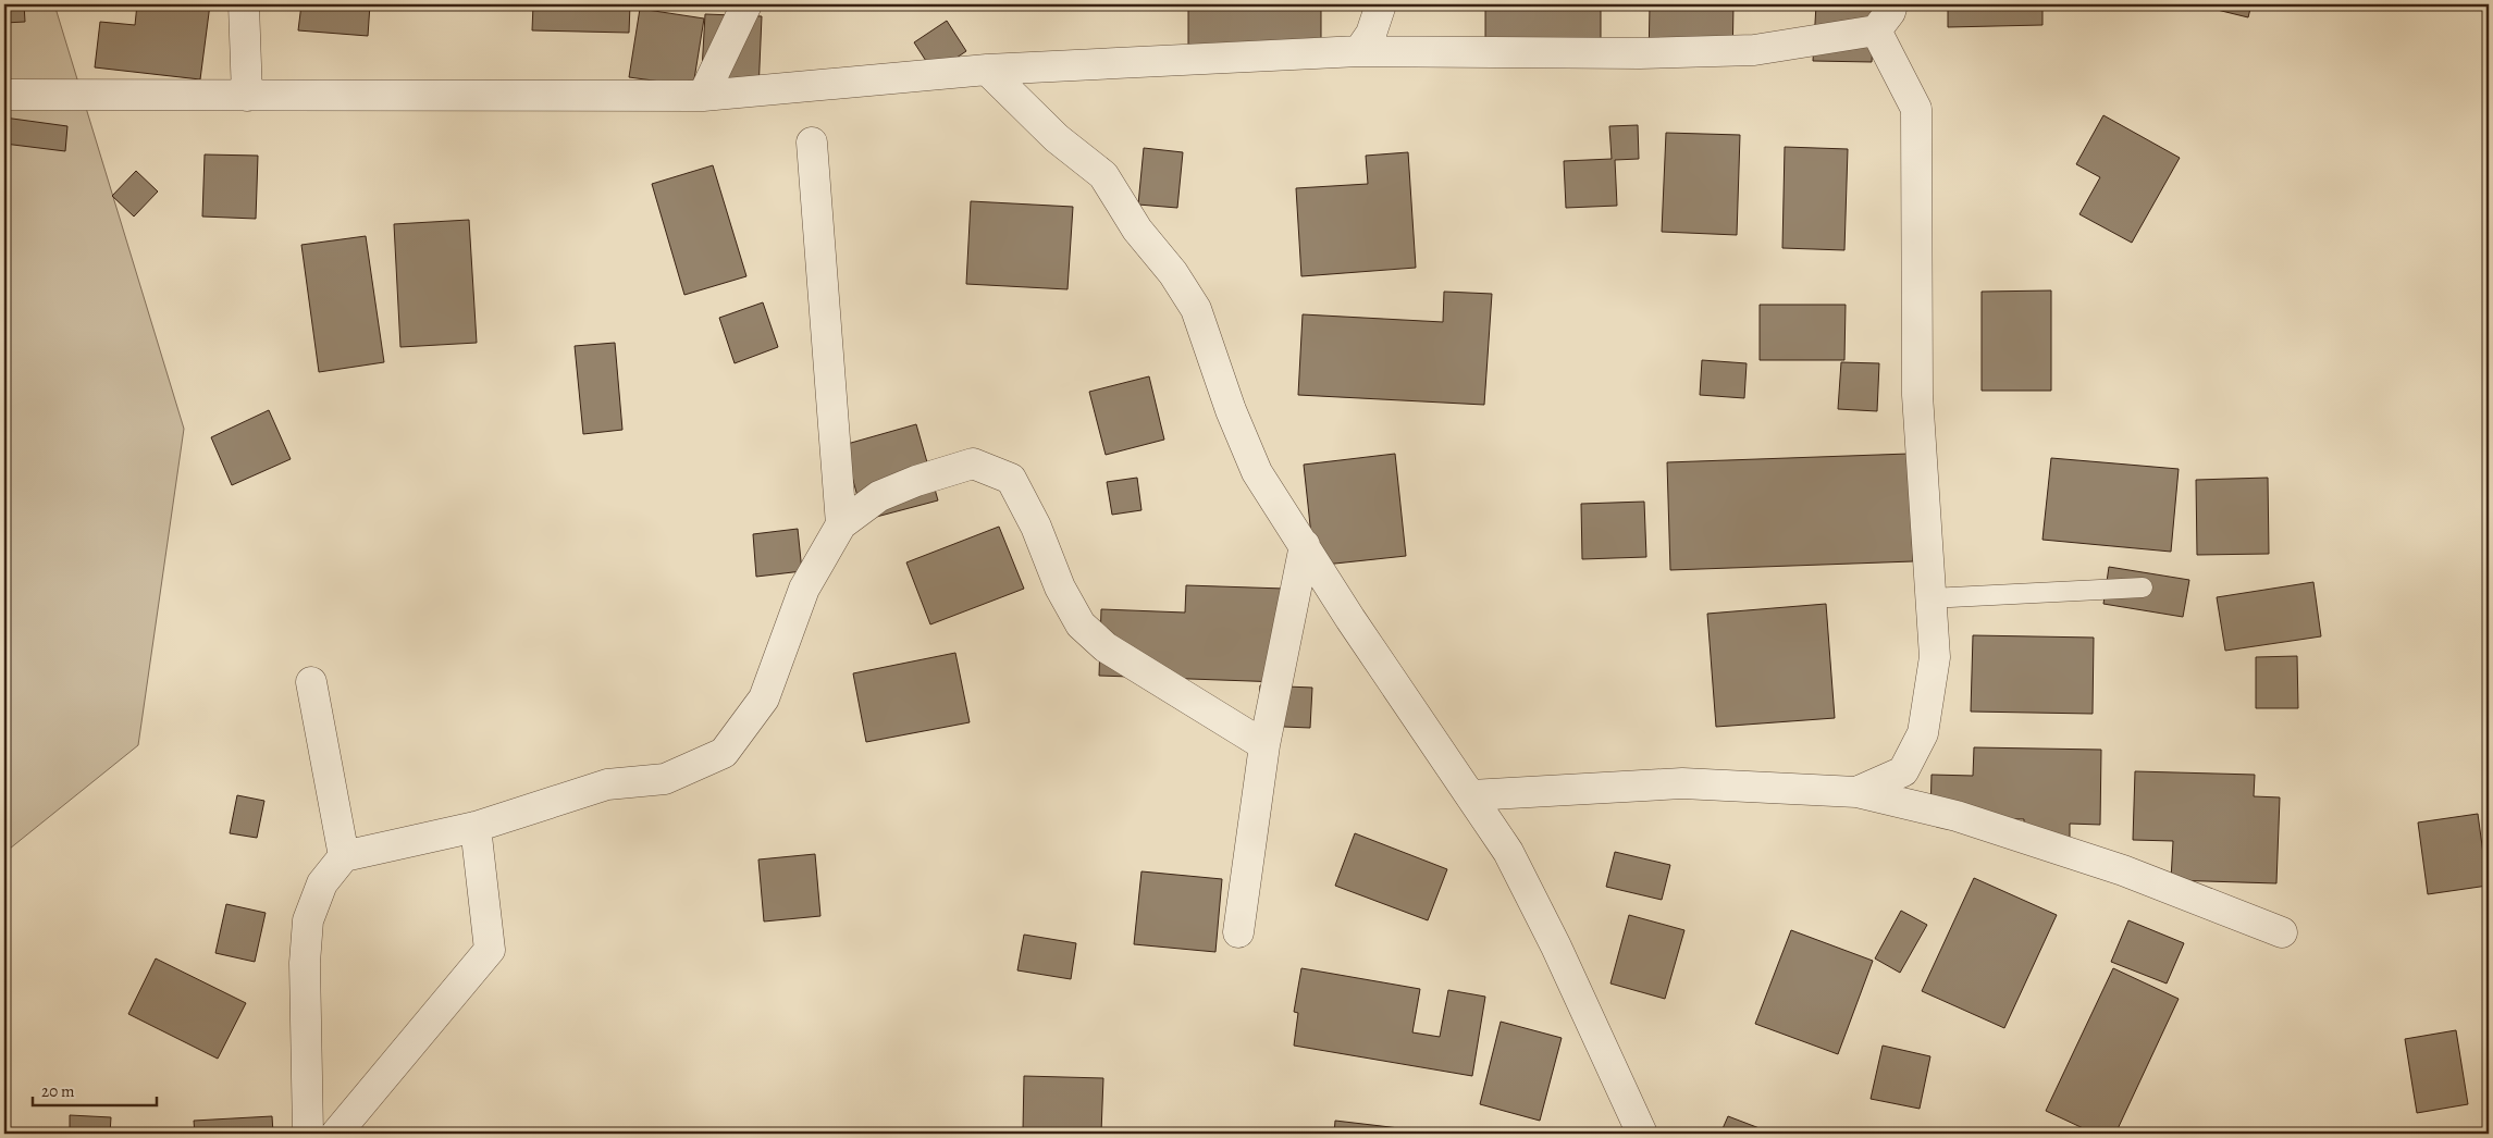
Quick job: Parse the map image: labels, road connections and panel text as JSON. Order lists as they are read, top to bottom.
{
  "scale_bar": "20 m"
}
